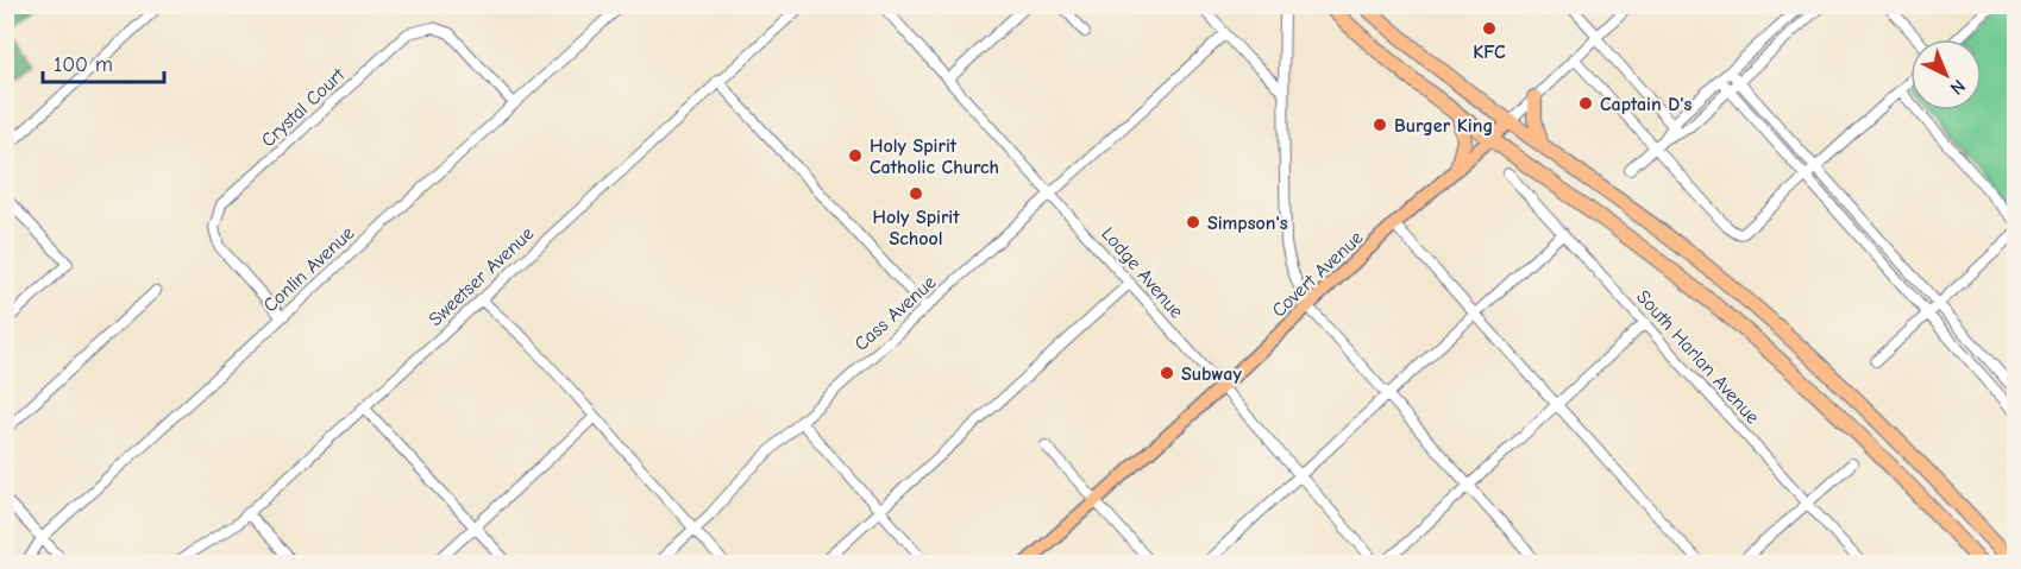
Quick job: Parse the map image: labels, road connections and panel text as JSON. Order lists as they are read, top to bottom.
{
  "streets": {
    "main road": ["Covert Avenue"],
    "street": [
      "Crystal Court",
      "Conlin Avenue",
      "Lodge Avenue",
      "Sweetser Avenue",
      "Cass Avenue",
      "South Harlan Avenue"
    ]
  },
  "crossings": [
    ["Crystal Court", "Conlin Avenue"],
    ["Lodge Avenue", "Covert Avenue"],
    ["Lodge Avenue", "Cass Avenue"]
  ],
  "places": [
    "KFC",
    "Captain D's",
    "Burger King",
    "Holy Spirit Catholic Church",
    "Holy Spirit School",
    "Simpson's",
    "Subway"
  ],
  "scale_bar": "100 m",
  "north": "bottom right"
}
